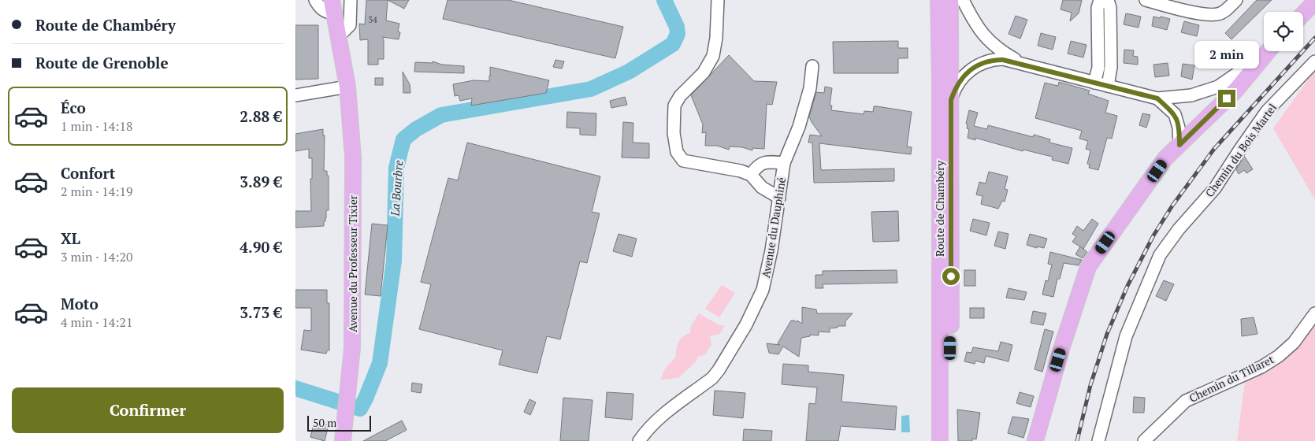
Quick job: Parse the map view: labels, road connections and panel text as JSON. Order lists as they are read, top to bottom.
{
  "streets": {
    "main road": ["Route de Chambéry", "Avenue du Professeur Tixier"],
    "street": ["Chemin du Bois Martel", "Avenue du Dauphiné", "Chemin du Tillaret"]
  },
  "water": ["La Bourbre"],
  "house_numbers": ["34"],
  "scale_bar": "50 m",
  "page": {
    "banner": ["Route de Chambéry", "Route de Grenoble"],
    "bubble": "2 min",
    "list": [
      {
        "name": "Éco",
        "note": "1 min · 14:18",
        "value": "2.88 €"
      },
      {
        "name": "Confort",
        "note": "2 min · 14:19",
        "value": "3.89 €"
      },
      {
        "name": "XL",
        "note": "3 min · 14:20",
        "value": "4.90 €"
      },
      {
        "name": "Moto",
        "note": "4 min · 14:21",
        "value": "3.73 €"
      }
    ],
    "buttons": "Confirmer",
    "scale": "50 m"
  }
}
